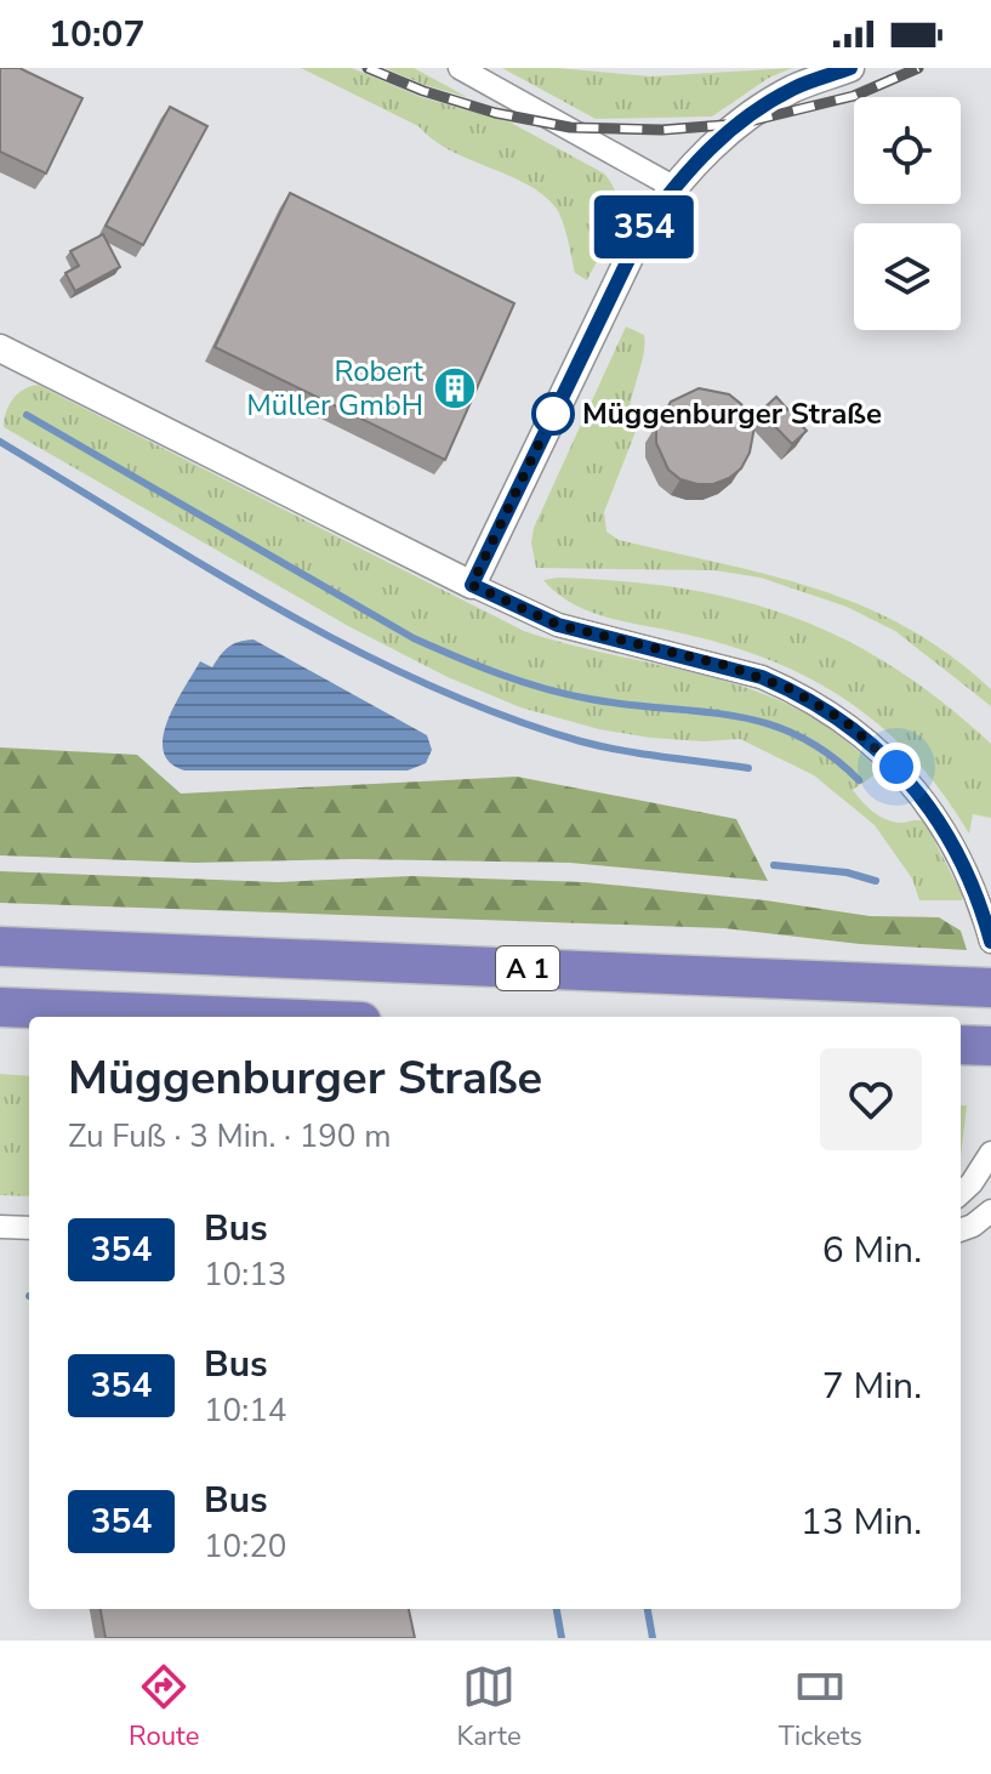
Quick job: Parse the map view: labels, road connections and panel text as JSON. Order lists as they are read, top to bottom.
{
  "streets": {
    "highway": ["A 1"]
  },
  "places": {
    "building": ["Robert Müller GmbH"],
    "other": ["Müggenburger Straße"]
  },
  "lines": ["bus line 354"],
  "page": {
    "status": "10:07",
    "on_map": "354",
    "heading": ["Müggenburger Straße", "Zu Fuß · 3 Min. · 190 m"],
    "list": [
      {
        "mark": "354",
        "name": "Bus",
        "note": "10:13",
        "value": "6 Min."
      },
      {
        "mark": "354",
        "name": "Bus",
        "note": "10:14",
        "value": "7 Min."
      },
      {
        "mark": "354",
        "name": "Bus",
        "note": "10:20",
        "value": "13 Min."
      }
    ],
    "tabs": ["Route", "Karte", "Tickets"]
  }
}
